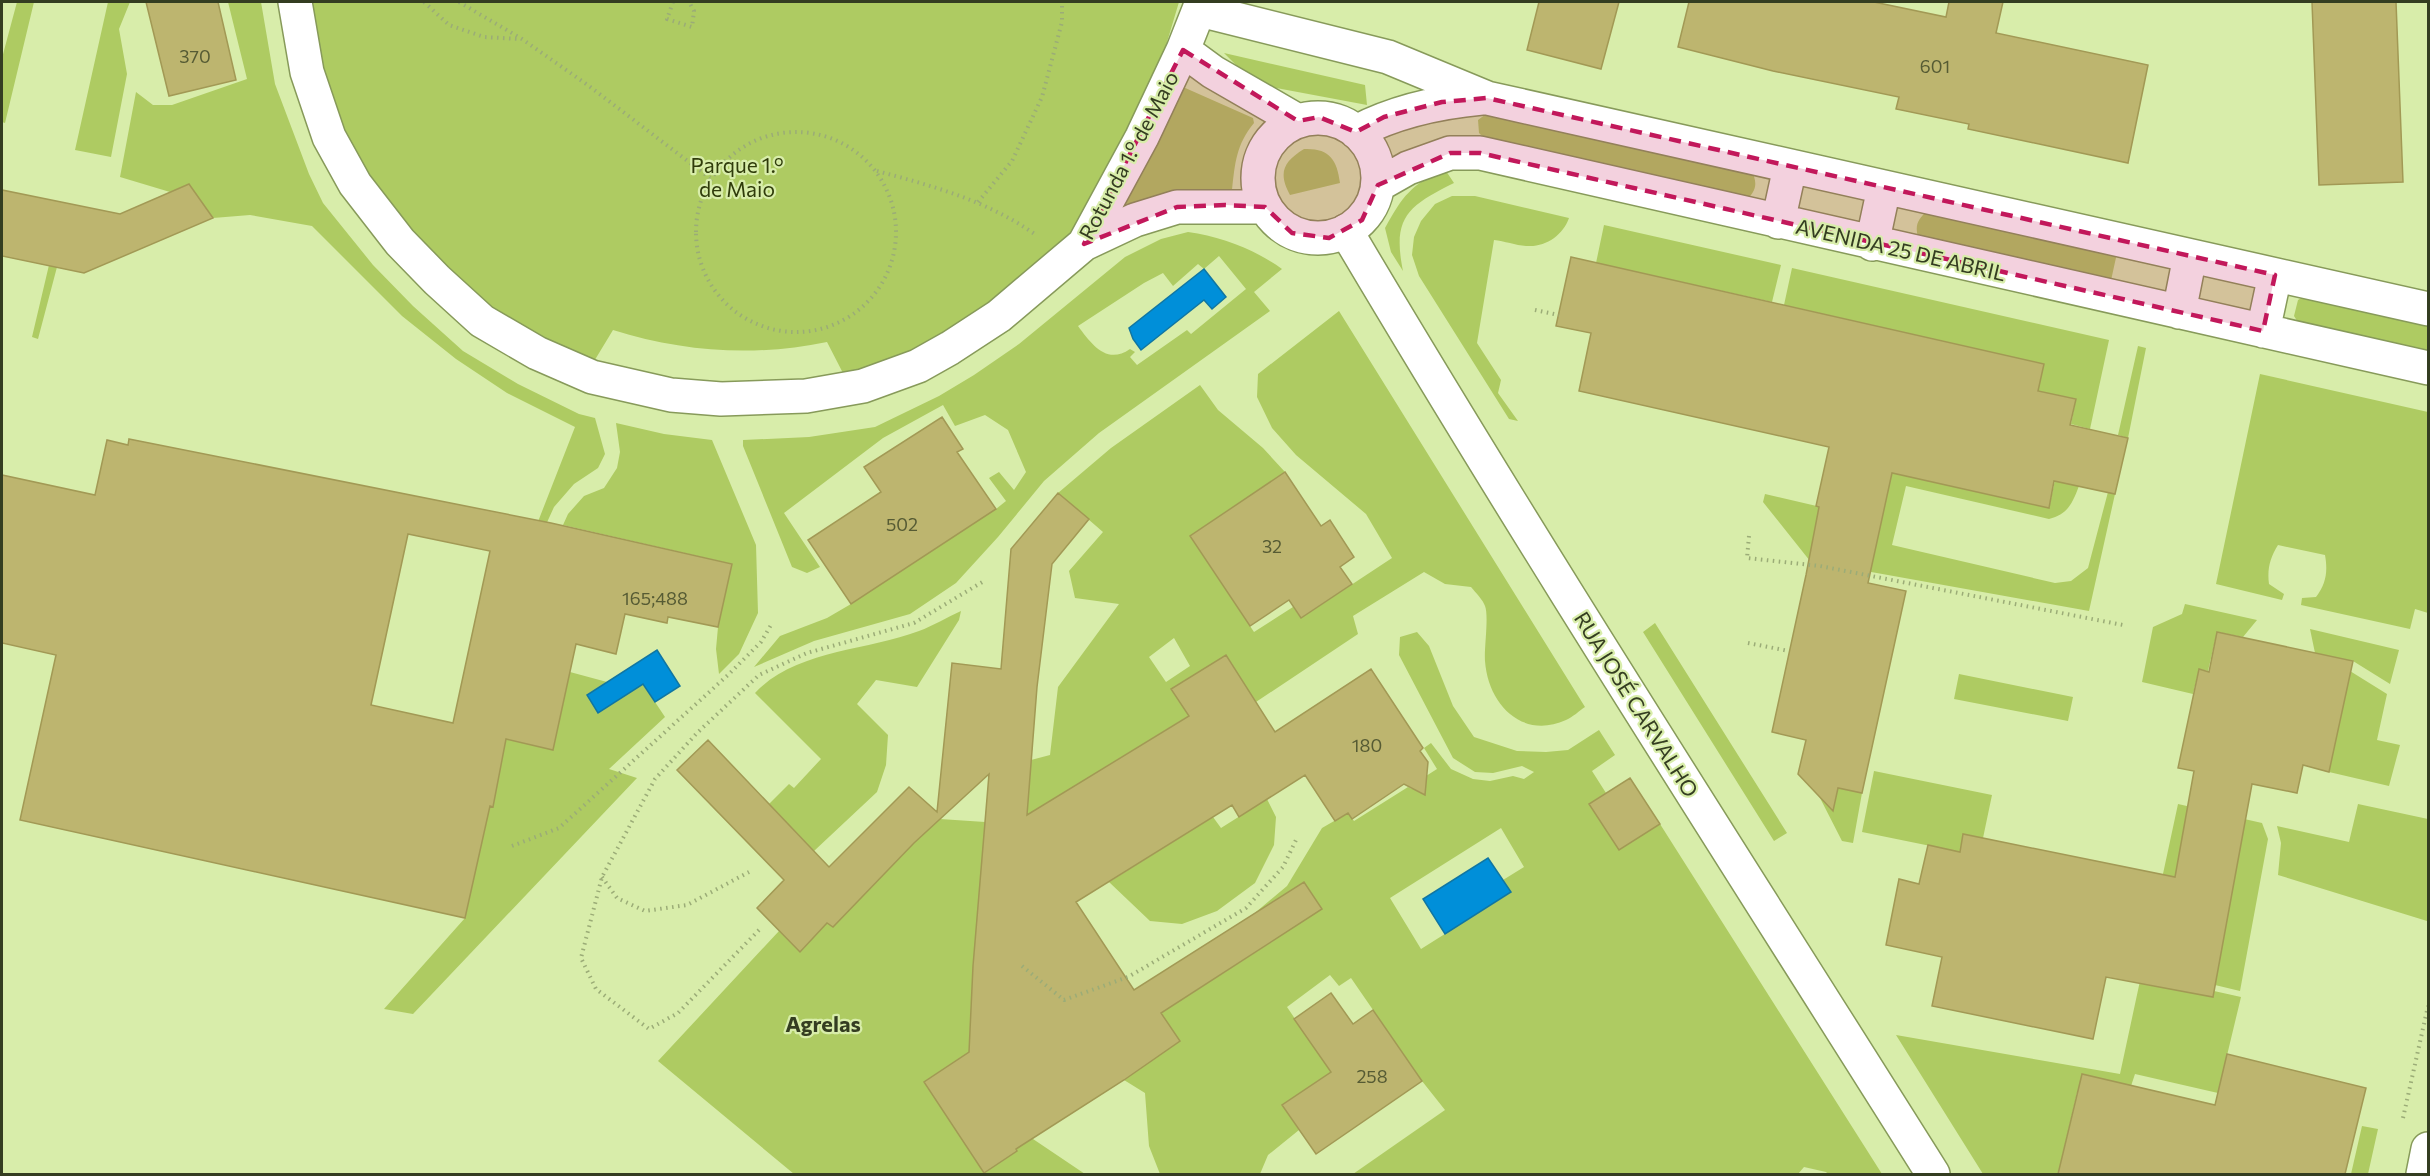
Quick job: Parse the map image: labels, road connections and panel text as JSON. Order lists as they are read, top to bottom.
{
  "streets": {
    "main road": ["Rotunda 1.º de Maio", "AVENIDA 25 DE ABRIL", "RUA JOSÉ CARVALHO"]
  },
  "crossings": [
    ["AVENIDA 25 DE ABRIL", "RUA JOSÉ CARVALHO"]
  ],
  "districts": ["Agrelas"],
  "parks": ["Parque 1.º de Maio"],
  "house_numbers": [
    "370",
    "601",
    "502",
    "32",
    "165;488",
    "180",
    "258"
  ]
}
